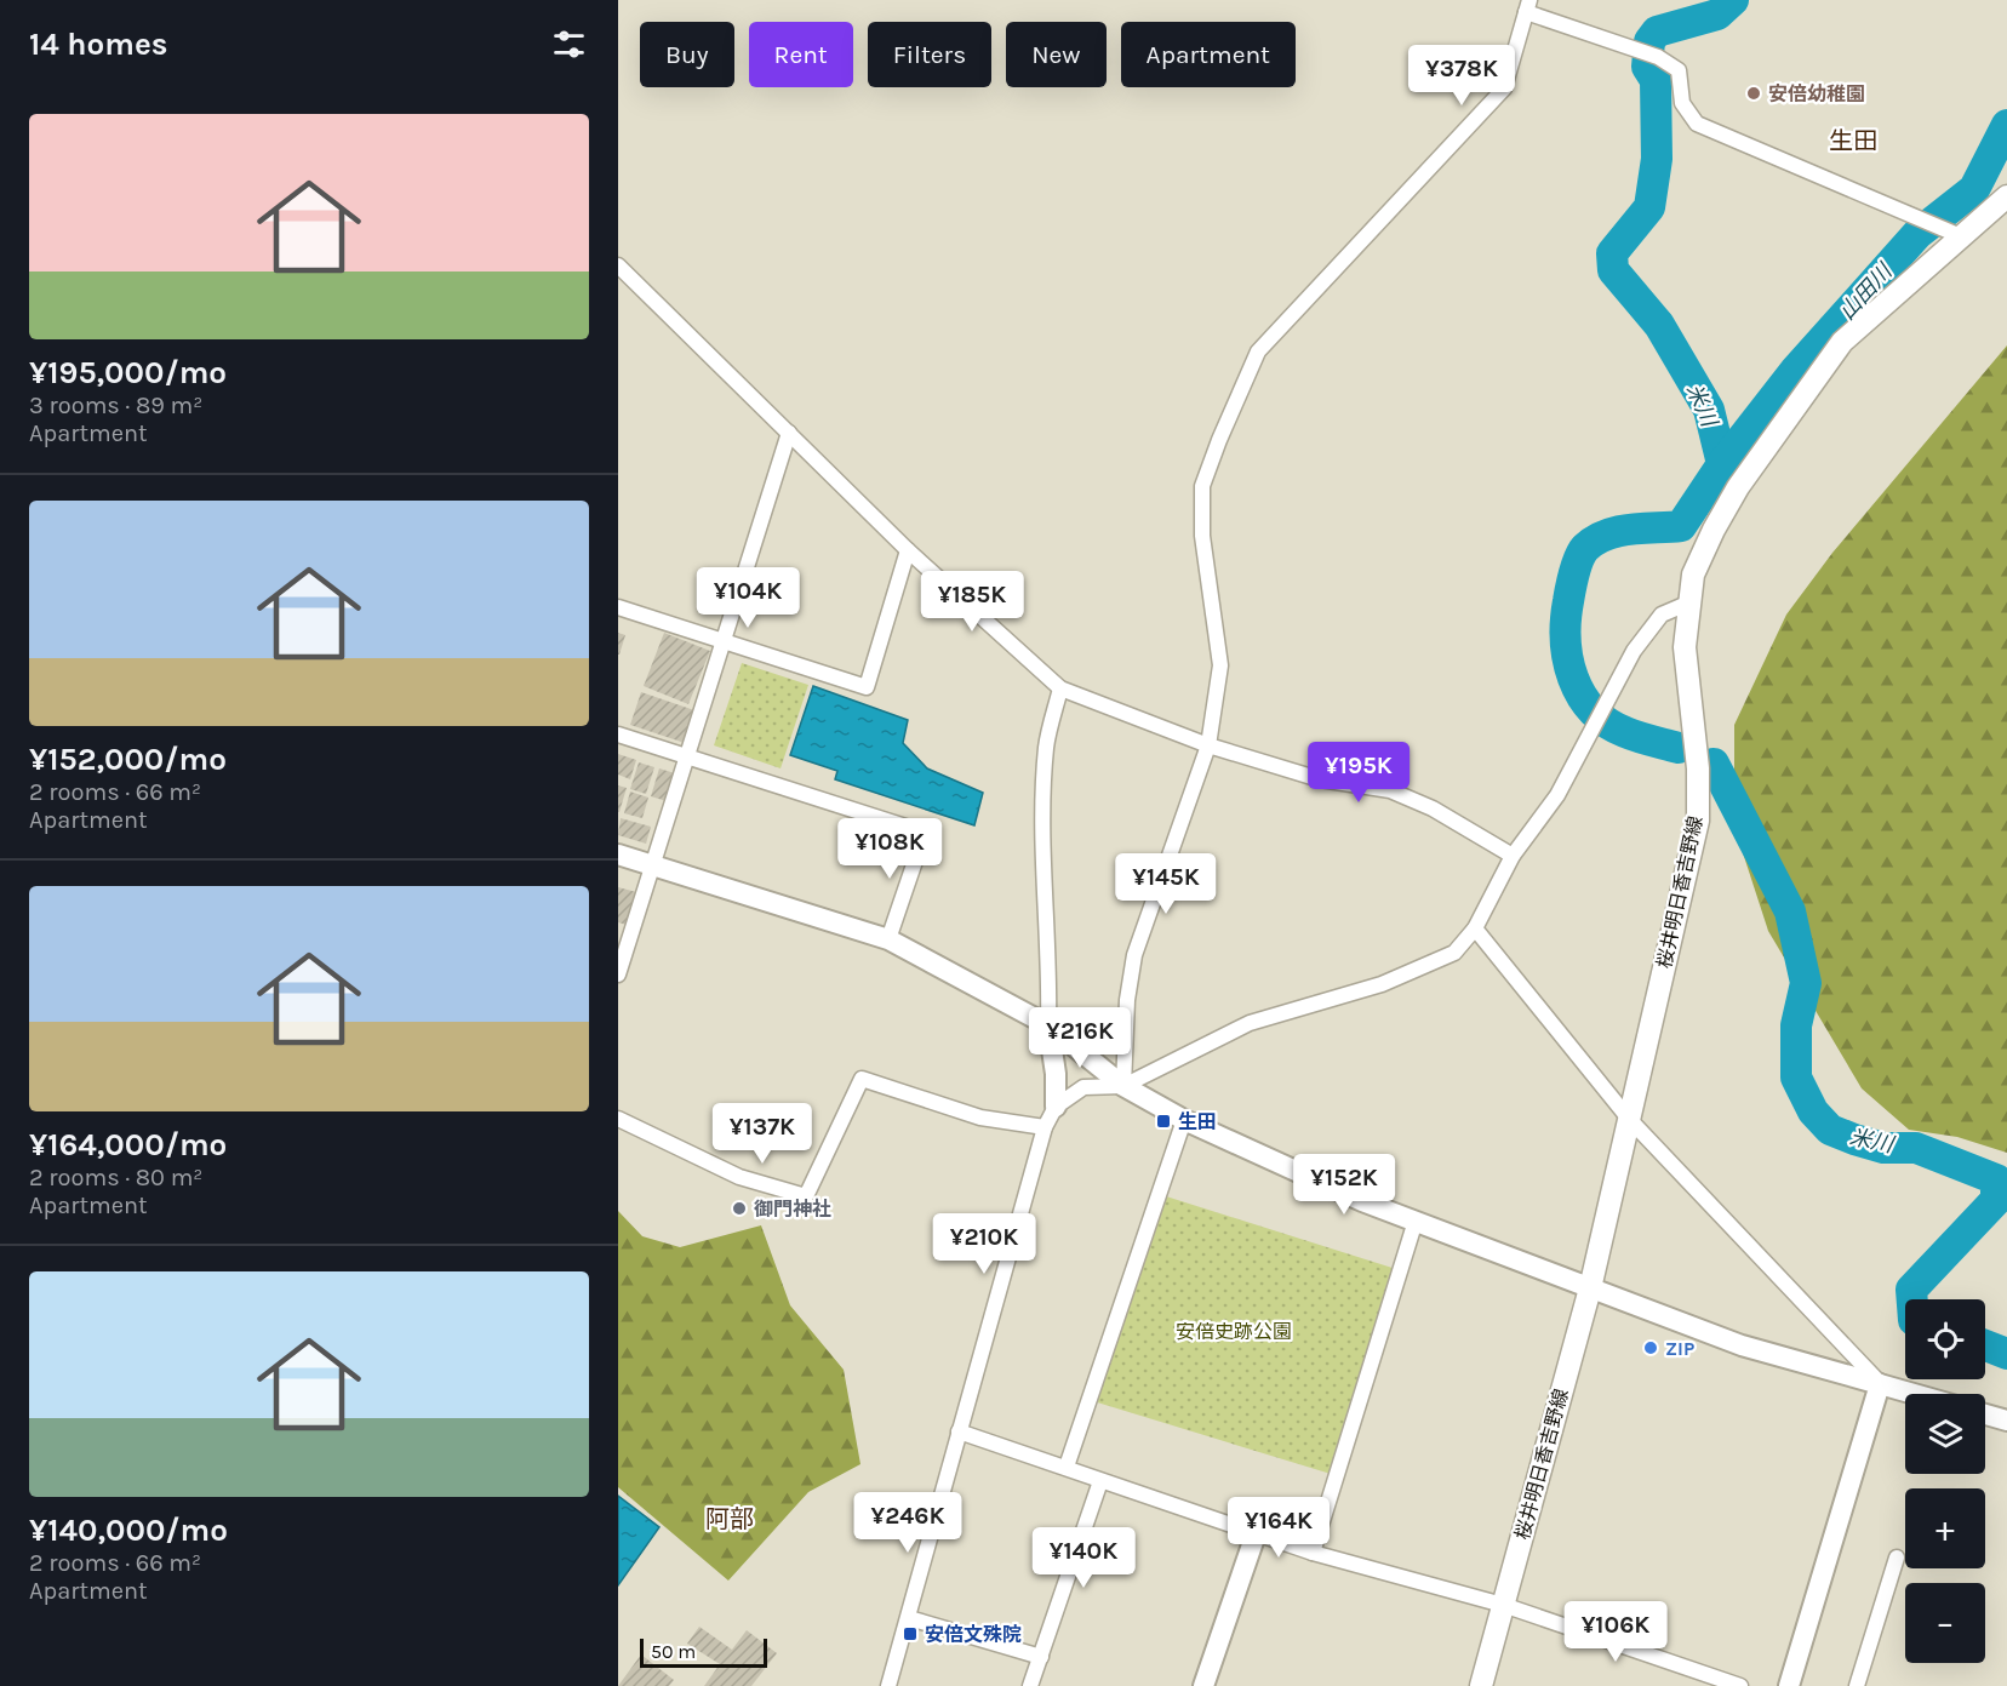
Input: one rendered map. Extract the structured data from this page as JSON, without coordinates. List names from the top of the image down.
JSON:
{
  "streets": {
    "main road": ["桜井明日香吉野線"]
  },
  "districts": ["生田", "阿部"],
  "water": ["山田川", "米川"],
  "parks": ["安倍史跡公園"],
  "places": {
    "other": ["安倍幼稚園", "御門神社", "ZIP"],
    "transit": ["生田", "安倍文殊院"]
  },
  "scale_bar": "50 m",
  "page": {
    "heading": "14 homes",
    "chip": [
      "Buy",
      "Rent",
      "Filters",
      "New",
      "Apartment"
    ],
    "price": [
      "¥378K",
      "¥104K",
      "¥185K",
      "¥195K",
      "¥108K",
      "¥145K",
      "¥216K",
      "¥137K",
      "¥152K",
      "¥210K",
      "¥246K",
      "¥164K",
      "¥140K",
      "¥106K"
    ],
    "list": [
      {
        "name": "¥195,000/mo",
        "note": "3 rooms · 89 m² · Apartment"
      },
      {
        "name": "¥152,000/mo",
        "note": "2 rooms · 66 m² · Apartment"
      },
      {
        "name": "¥164,000/mo",
        "note": "2 rooms · 80 m² · Apartment"
      },
      {
        "name": "¥140,000/mo",
        "note": "2 rooms · 66 m² · Apartment"
      }
    ],
    "map_buttons": ["+", "−"],
    "scale": "50 m"
  }
}
